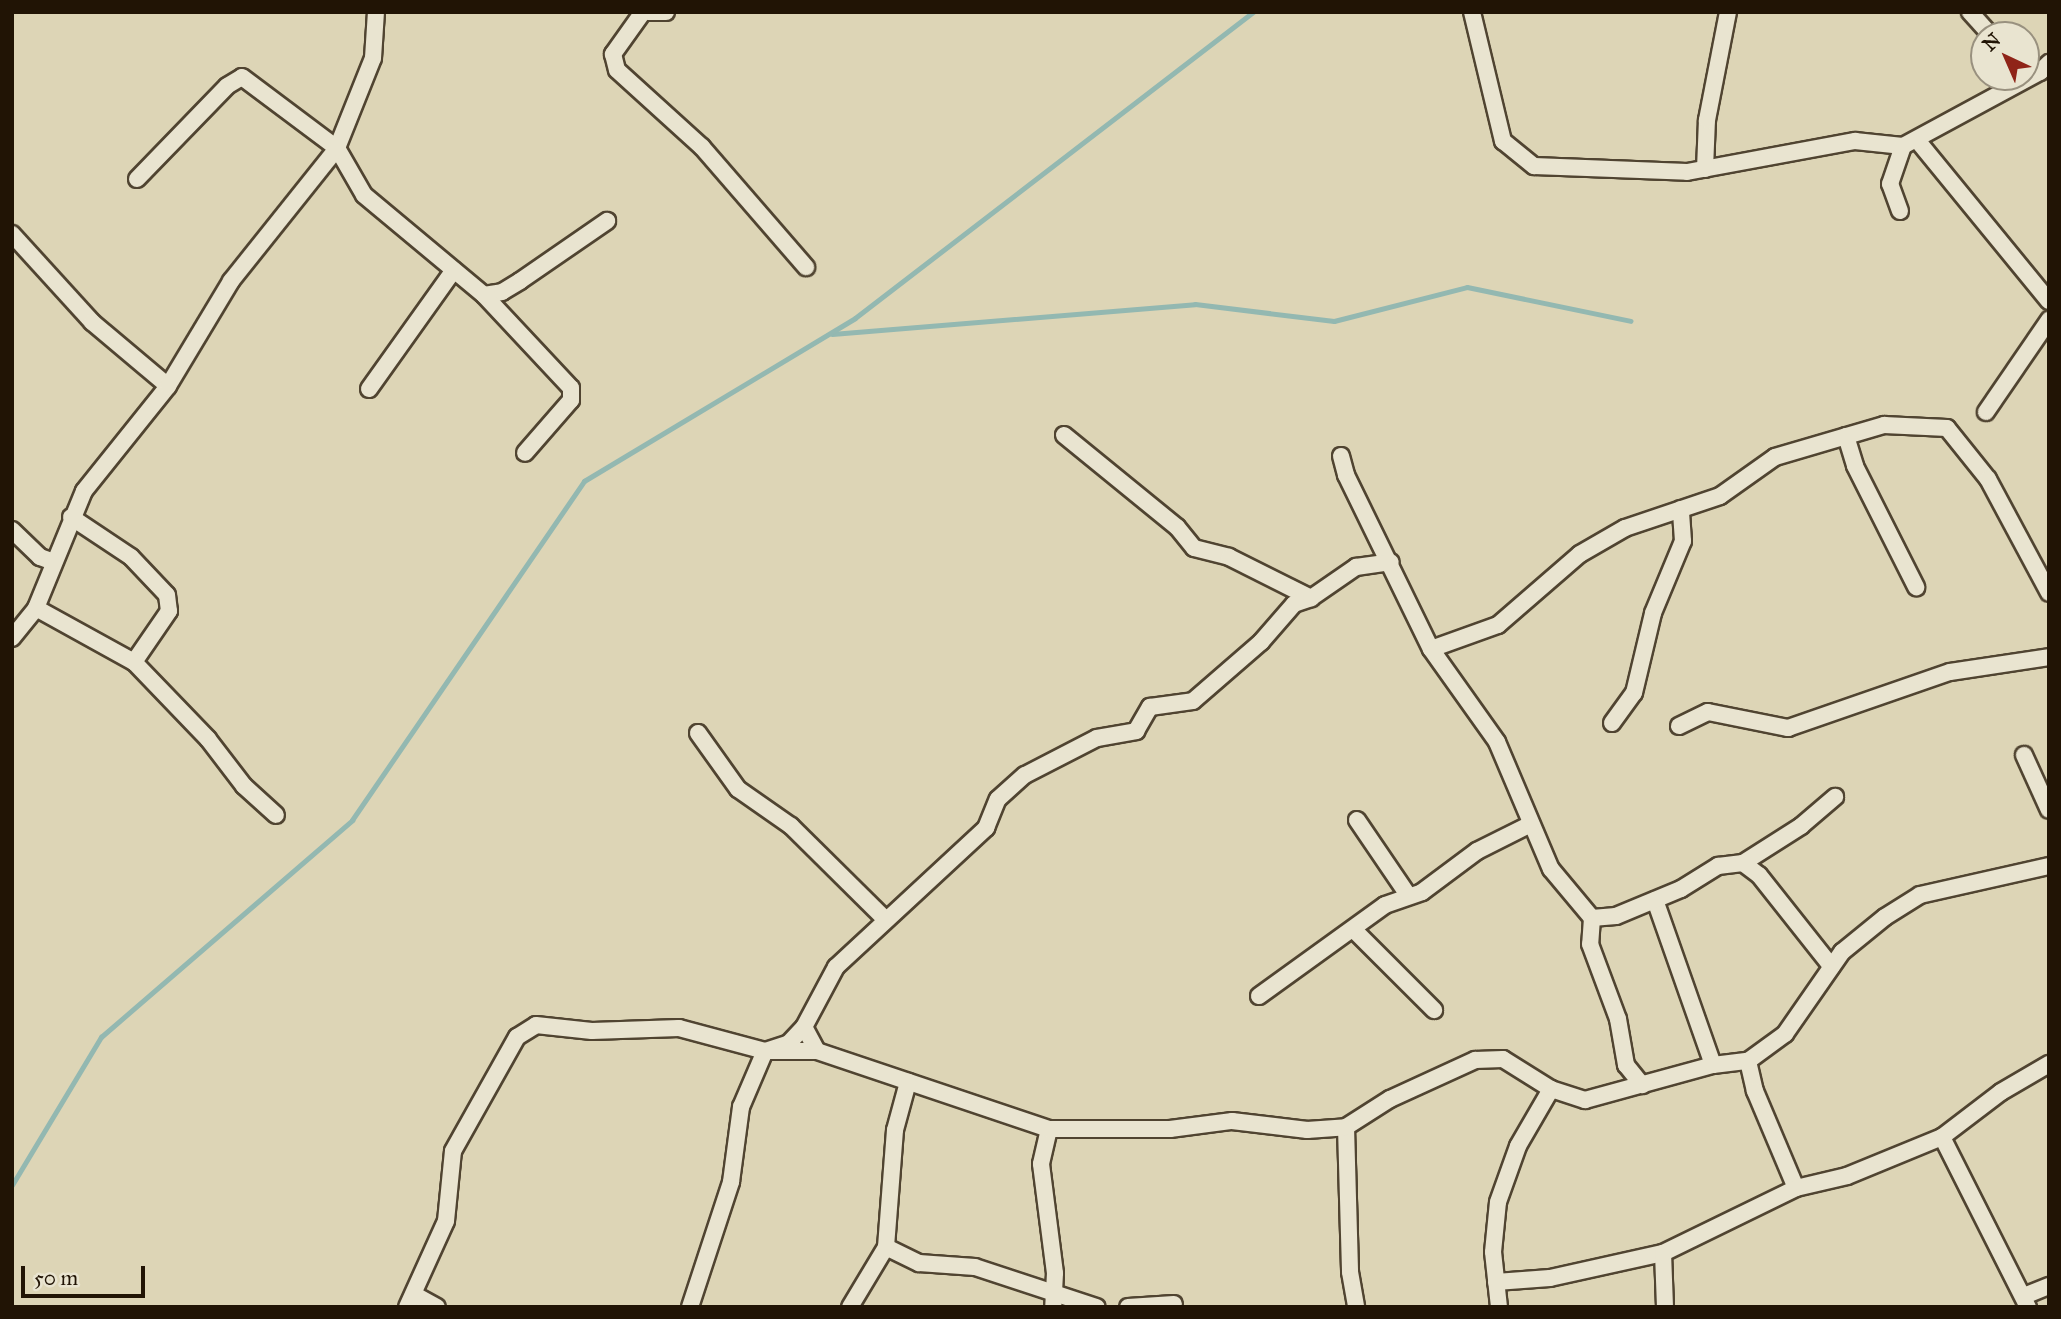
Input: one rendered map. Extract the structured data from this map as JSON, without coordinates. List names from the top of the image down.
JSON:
{
  "scale_bar": "50 m",
  "north": "top left"
}
